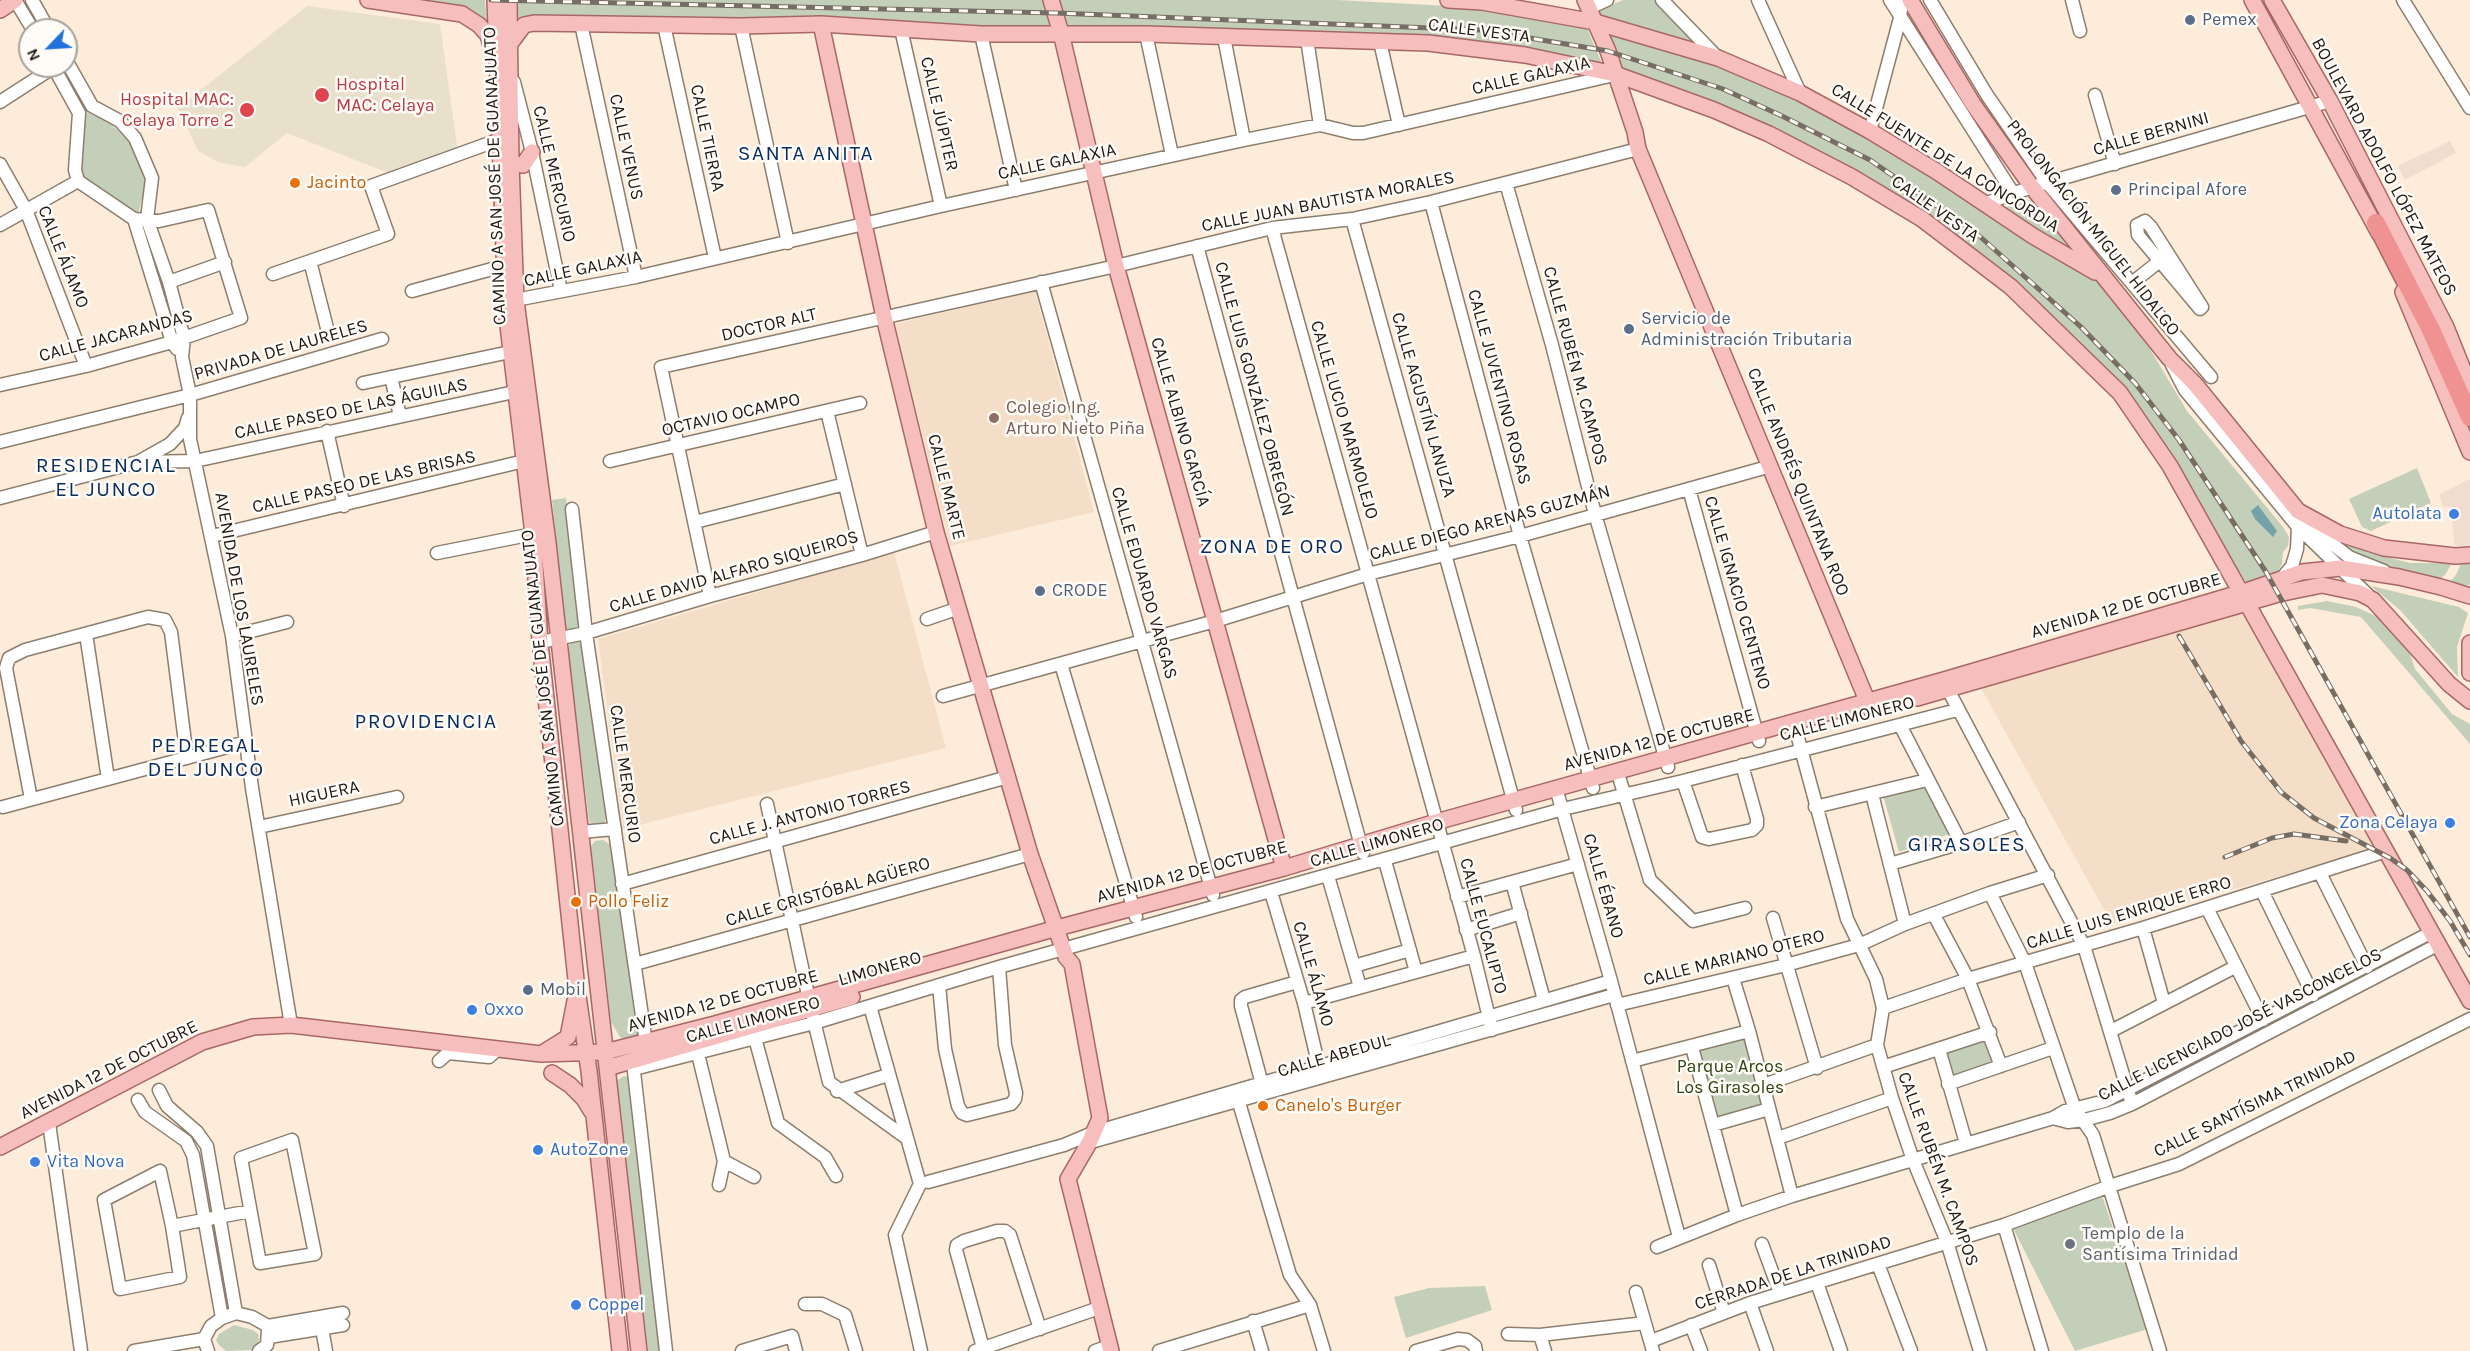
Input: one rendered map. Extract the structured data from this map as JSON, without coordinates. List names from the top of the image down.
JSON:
{
  "streets": {
    "main road": [
      "CALLE VESTA",
      "CALLE FUENTE DE LA CONCORDIA",
      "BOULEVARD ADOLFO LÓPEZ MATEOS",
      "CAMINO A SAN JOSÉ DE GUANAJUATO",
      "PROLONGACIÓN MIGUEL HIDALGO",
      "CALLE ALBINO GARCÍA",
      "CALLE ANDRÉS QUINTANA ROO",
      "CALLE MARTE",
      "AVENIDA 12 DE OCTUBRE"
    ],
    "street": [
      "CALLE GALAXIA",
      "CALLE JÚPITER",
      "CALLE BERNINI",
      "CALLE TIERRA",
      "CALLE VENUS",
      "CALLE MERCURIO",
      "CALLE JUAN BAUTISTA MORALES",
      "CALLE ÁLAMO",
      "DOCTOR ALT",
      "CALLE JACARANDAS",
      "PRIVADA DE LAURELES",
      "CALLE RUBÉN M. CAMPOS",
      "CALLE JUVENTINO ROSAS",
      "CALLE LUIS GONZÁLEZ OBREGÓN",
      "CALLE AGUSTÍN LANUZA",
      "CALLE PASEO DE LAS ÁGUILAS",
      "OCTAVIO OCAMPO",
      "CALLE LUCIO MARMOLEJO",
      "CALLE PASEO DE LAS BRISAS",
      "CALLE DIEGO ARENAS GUZMÁN",
      "CALLE DAVID ALFARO SIQUEIROS",
      "CALLE EDUARDO VARGAS",
      "CALLE IGNACIO CENTENO",
      "AVENIDA DE LOS LAURELES",
      "CALLE LIMONERO",
      "HIGUERA",
      "CALLE J. ANTONIO TORRES",
      "CALLE ÉBANO",
      "CALLE CRISTÓBAL AGÜERO",
      "CALLE LUIS ENRIQUE ERRO",
      "CALLE EUCALIPTO",
      "CALLE MARIANO OTERO",
      "CALLE LICENCIADO JOSÉ VASCONCELOS",
      "CALLE ABEDUL",
      "CALLE SANTÍSIMA TRINIDAD",
      "CERRADA DE LA TRINIDAD"
    ]
  },
  "crossings": [
    ["CALLE VESTA", "CALLE GALAXIA"],
    ["CALLE VESTA", "CALLE JÚPITER"],
    ["CALLE VESTA", "CALLE TIERRA"],
    ["CALLE VESTA", "CALLE VENUS"],
    ["CALLE VESTA", "CAMINO A SAN JOSÉ DE GUANAJUATO"],
    ["CALLE VESTA", "CALLE ALBINO GARCÍA"],
    ["CALLE VESTA", "CALLE ANDRÉS QUINTANA ROO"],
    ["CALLE VESTA", "CALLE MARTE"],
    ["CALLE VESTA", "AVENIDA 12 DE OCTUBRE"],
    ["CALLE VESTA", "CALLE LUIS ENRIQUE ERRO"],
    ["CALLE VESTA", "CALLE LICENCIADO JOSÉ VASCONCELOS"],
    ["CALLE GALAXIA", "CALLE JÚPITER"],
    ["CALLE GALAXIA", "CALLE TIERRA"],
    ["CALLE GALAXIA", "CALLE VENUS"],
    ["CALLE GALAXIA", "CALLE MERCURIO"],
    ["CALLE GALAXIA", "CAMINO A SAN JOSÉ DE GUANAJUATO"],
    ["CALLE GALAXIA", "CALLE ALBINO GARCÍA"],
    ["CALLE GALAXIA", "CALLE ANDRÉS QUINTANA ROO"],
    ["CALLE GALAXIA", "CALLE MARTE"],
    ["CALLE BERNINI", "CALLE FUENTE DE LA CONCORDIA"],
    ["CALLE BERNINI", "BOULEVARD ADOLFO LÓPEZ MATEOS"],
    ["CALLE BERNINI", "PROLONGACIÓN MIGUEL HIDALGO"],
    ["CALLE FUENTE DE LA CONCORDIA", "PROLONGACIÓN MIGUEL HIDALGO"],
    ["CALLE FUENTE DE LA CONCORDIA", "CALLE ANDRÉS QUINTANA ROO"],
    ["CALLE MERCURIO", "CAMINO A SAN JOSÉ DE GUANAJUATO"],
    ["CALLE MERCURIO", "CALLE DAVID ALFARO SIQUEIROS"],
    ["CALLE MERCURIO", "AVENIDA 12 DE OCTUBRE"],
    ["CALLE MERCURIO", "CALLE LIMONERO"],
    ["CALLE MERCURIO", "CALLE J. ANTONIO TORRES"],
    ["CALLE MERCURIO", "CALLE CRISTÓBAL AGÜERO"],
    ["CAMINO A SAN JOSÉ DE GUANAJUATO", "CALLE PASEO DE LAS ÁGUILAS"],
    ["CAMINO A SAN JOSÉ DE GUANAJUATO", "CALLE PASEO DE LAS BRISAS"],
    ["CAMINO A SAN JOSÉ DE GUANAJUATO", "CALLE DAVID ALFARO SIQUEIROS"],
    ["CAMINO A SAN JOSÉ DE GUANAJUATO", "AVENIDA 12 DE OCTUBRE"],
    ["CALLE JUAN BAUTISTA MORALES", "DOCTOR ALT"],
    ["CALLE JUAN BAUTISTA MORALES", "CALLE RUBÉN M. CAMPOS"],
    ["CALLE JUAN BAUTISTA MORALES", "CALLE JUVENTINO ROSAS"],
    ["CALLE JUAN BAUTISTA MORALES", "CALLE LUIS GONZÁLEZ OBREGÓN"],
    ["CALLE JUAN BAUTISTA MORALES", "CALLE AGUSTÍN LANUZA"],
    ["CALLE JUAN BAUTISTA MORALES", "CALLE LUCIO MARMOLEJO"],
    ["CALLE JUAN BAUTISTA MORALES", "CALLE ALBINO GARCÍA"],
    ["CALLE JUAN BAUTISTA MORALES", "CALLE ANDRÉS QUINTANA ROO"],
    ["CALLE JUAN BAUTISTA MORALES", "CALLE MARTE"],
    ["CALLE JUAN BAUTISTA MORALES", "CALLE EDUARDO VARGAS"],
    ["PROLONGACIÓN MIGUEL HIDALGO", "AVENIDA 12 DE OCTUBRE"],
    ["CALLE ÁLAMO", "CALLE JACARANDAS"],
    ["CALLE ÁLAMO", "CALLE LIMONERO"],
    ["CALLE ÁLAMO", "CALLE ABEDUL"],
    ["DOCTOR ALT", "OCTAVIO OCAMPO"],
    ["DOCTOR ALT", "CALLE MARTE"],
    ["CALLE JACARANDAS", "AVENIDA DE LOS LAURELES"],
    ["PRIVADA DE LAURELES", "AVENIDA DE LOS LAURELES"],
    ["CALLE RUBÉN M. CAMPOS", "CALLE DIEGO ARENAS GUZMÁN"],
    ["CALLE RUBÉN M. CAMPOS", "AVENIDA 12 DE OCTUBRE"],
    ["CALLE RUBÉN M. CAMPOS", "CALLE LIMONERO"],
    ["CALLE RUBÉN M. CAMPOS", "CALLE LUIS ENRIQUE ERRO"],
    ["CALLE RUBÉN M. CAMPOS", "CALLE MARIANO OTERO"],
    ["CALLE RUBÉN M. CAMPOS", "CALLE LICENCIADO JOSÉ VASCONCELOS"],
    ["CALLE RUBÉN M. CAMPOS", "CALLE SANTÍSIMA TRINIDAD"],
    ["CALLE RUBÉN M. CAMPOS", "CERRADA DE LA TRINIDAD"],
    ["CALLE JUVENTINO ROSAS", "CALLE DIEGO ARENAS GUZMÁN"],
    ["CALLE JUVENTINO ROSAS", "AVENIDA 12 DE OCTUBRE"],
    ["CALLE LUIS GONZÁLEZ OBREGÓN", "CALLE DIEGO ARENAS GUZMÁN"],
    ["CALLE LUIS GONZÁLEZ OBREGÓN", "AVENIDA 12 DE OCTUBRE"],
    ["CALLE AGUSTÍN LANUZA", "CALLE DIEGO ARENAS GUZMÁN"],
    ["CALLE AGUSTÍN LANUZA", "AVENIDA 12 DE OCTUBRE"],
    ["CALLE PASEO DE LAS ÁGUILAS", "AVENIDA DE LOS LAURELES"],
    ["CALLE LUCIO MARMOLEJO", "CALLE DIEGO ARENAS GUZMÁN"],
    ["CALLE LUCIO MARMOLEJO", "AVENIDA 12 DE OCTUBRE"],
    ["CALLE LUCIO MARMOLEJO", "CALLE LIMONERO"],
    ["CALLE LUCIO MARMOLEJO", "CALLE EUCALIPTO"],
    ["CALLE ALBINO GARCÍA", "CALLE DIEGO ARENAS GUZMÁN"],
    ["CALLE ALBINO GARCÍA", "AVENIDA 12 DE OCTUBRE"],
    ["CALLE ALBINO GARCÍA", "CALLE LIMONERO"],
    ["CALLE PASEO DE LAS BRISAS", "AVENIDA DE LOS LAURELES"],
    ["CALLE ANDRÉS QUINTANA ROO", "CALLE DIEGO ARENAS GUZMÁN"],
    ["CALLE ANDRÉS QUINTANA ROO", "AVENIDA 12 DE OCTUBRE"],
    ["CALLE MARTE", "CALLE DIEGO ARENAS GUZMÁN"],
    ["CALLE MARTE", "CALLE DAVID ALFARO SIQUEIROS"],
    ["CALLE MARTE", "AVENIDA 12 DE OCTUBRE"],
    ["CALLE MARTE", "CALLE LIMONERO"],
    ["CALLE MARTE", "CALLE J. ANTONIO TORRES"],
    ["CALLE MARTE", "CALLE CRISTÓBAL AGÜERO"],
    ["CALLE MARTE", "CALLE ABEDUL"],
    ["CALLE DIEGO ARENAS GUZMÁN", "CALLE EDUARDO VARGAS"],
    ["CALLE DIEGO ARENAS GUZMÁN", "CALLE IGNACIO CENTENO"],
    ["CALLE EDUARDO VARGAS", "AVENIDA 12 DE OCTUBRE"],
    ["CALLE IGNACIO CENTENO", "AVENIDA 12 DE OCTUBRE"],
    ["AVENIDA DE LOS LAURELES", "AVENIDA 12 DE OCTUBRE"],
    ["AVENIDA DE LOS LAURELES", "HIGUERA"],
    ["AVENIDA 12 DE OCTUBRE", "CALLE LIMONERO"],
    ["AVENIDA 12 DE OCTUBRE", "CALLE ÉBANO"],
    ["AVENIDA 12 DE OCTUBRE", "CALLE EUCALIPTO"],
    ["CALLE LIMONERO", "CALLE ÉBANO"],
    ["CALLE LIMONERO", "CALLE EUCALIPTO"],
    ["CALLE ÉBANO", "CALLE MARIANO OTERO"],
    ["CALLE ÉBANO", "CALLE ABEDUL"],
    ["CALLE EUCALIPTO", "CALLE ABEDUL"],
    ["CALLE MARIANO OTERO", "CALLE ABEDUL"],
    ["CALLE SANTÍSIMA TRINIDAD", "CERRADA DE LA TRINIDAD"]
  ],
  "districts": [
    "SANTA ANITA",
    "RESIDENCIAL EL JUNCO",
    "ZONA DE ORO",
    "PROVIDENCIA",
    "PEDREGAL DEL JUNCO",
    "GIRASOLES"
  ],
  "parks": ["Parque Arcos Los Girasoles"],
  "places": [
    "Pemex",
    "Hospital MAC: Celaya",
    "Hospital MAC: Celaya Torre 2",
    "Jacinto",
    "Principal Afore",
    "Servicio de Administración Tributaria",
    "Colegio Ing. Arturo Nieto Piña",
    "Autolata",
    "CRODE",
    "Zona Celaya",
    "Pollo Feliz",
    "Mobil",
    "Oxxo",
    "Canelo's Burger",
    "AutoZone",
    "Vita Nova",
    "Templo de la Santísima Trinidad",
    "Coppel"
  ],
  "north": "bottom left"
}
